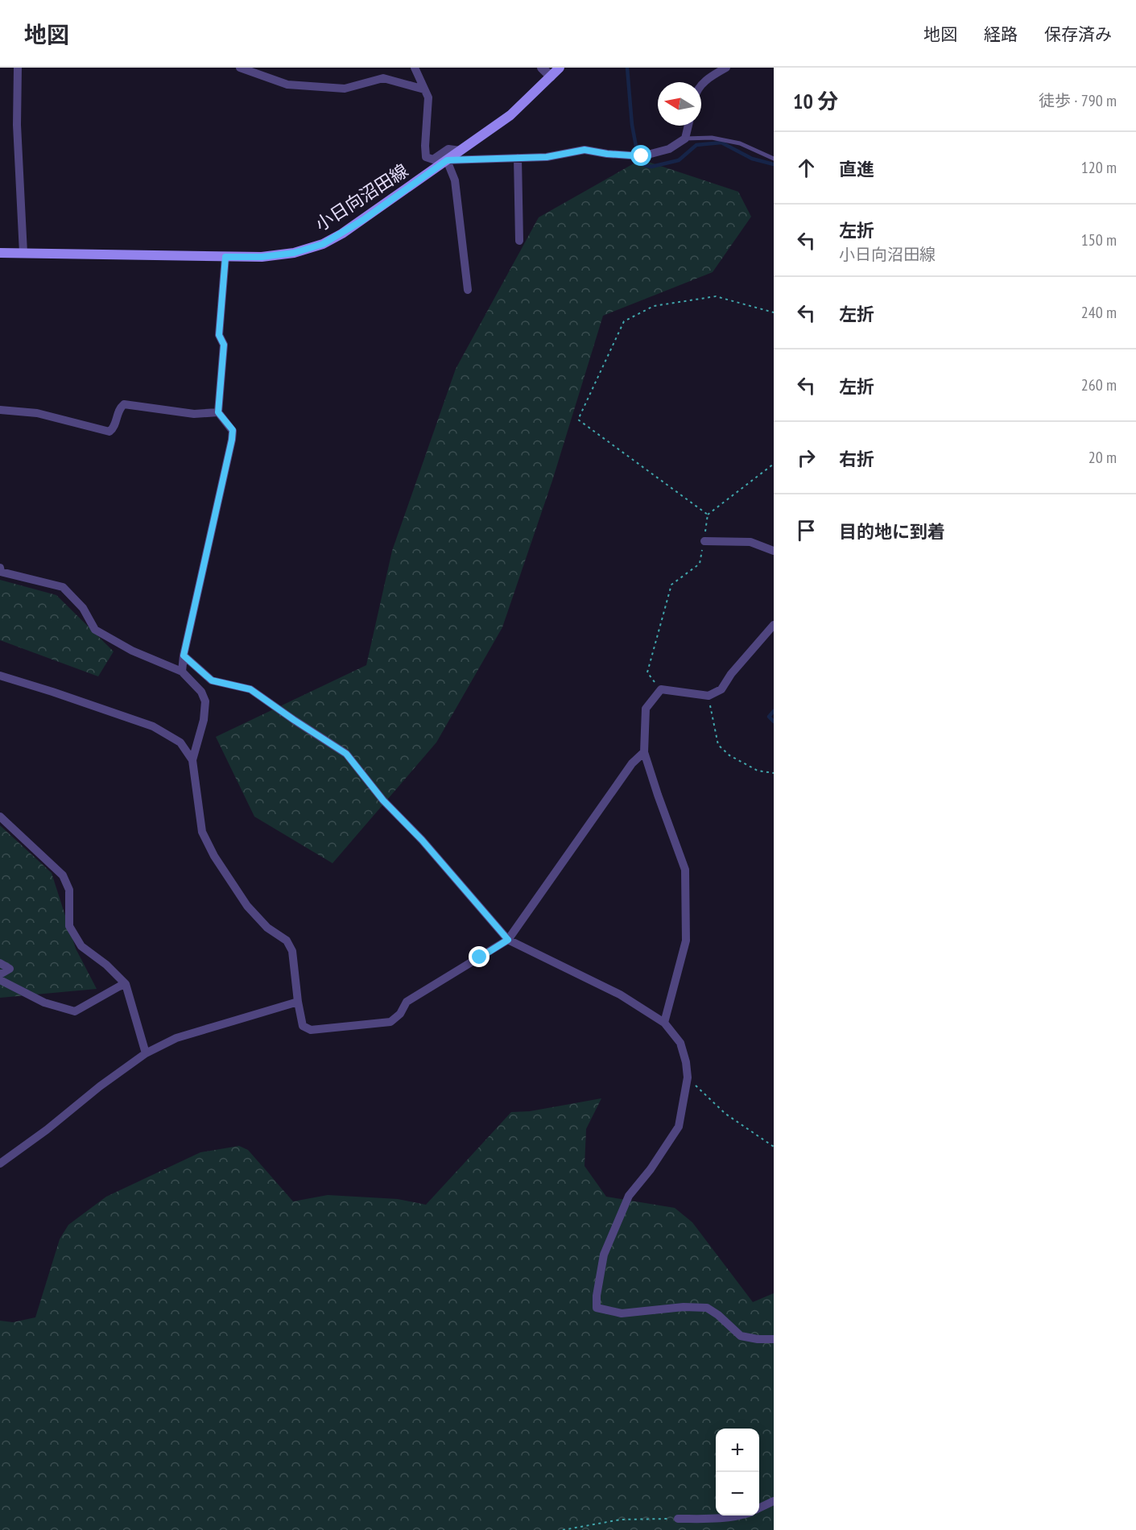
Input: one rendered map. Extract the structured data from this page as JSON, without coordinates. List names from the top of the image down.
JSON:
{
  "streets": {
    "main road": ["小日向沼田線"]
  },
  "north": "left",
  "page": {
    "header": "地図",
    "nav": ["地図", "経路", "保存済み"],
    "heading": ["10 分", "徒歩 · 790 m"],
    "list": [
      ["直進", "120 m"],
      ["左折", "小日向沼田線", "150 m"],
      ["左折", "240 m"],
      ["左折", "260 m"],
      ["右折", "20 m"],
      "目的地に到着"
    ],
    "map_buttons": ["+", "−"]
  }
}
